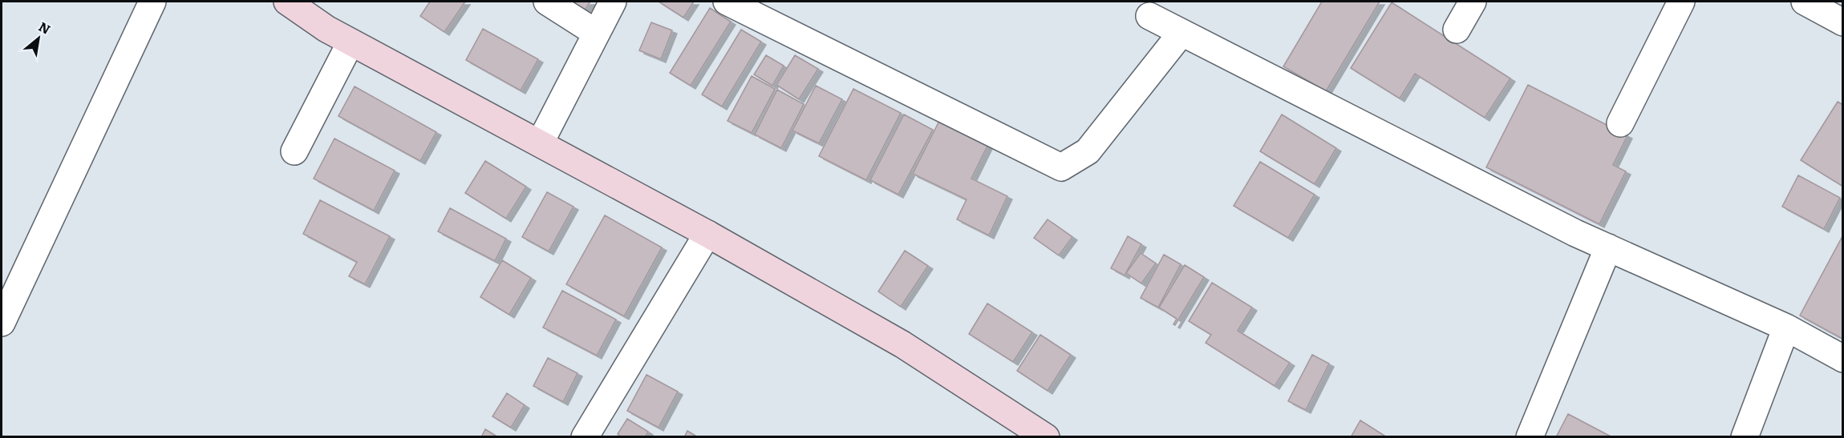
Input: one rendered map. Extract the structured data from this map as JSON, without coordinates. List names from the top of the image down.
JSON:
{
  "north": "top right"
}
